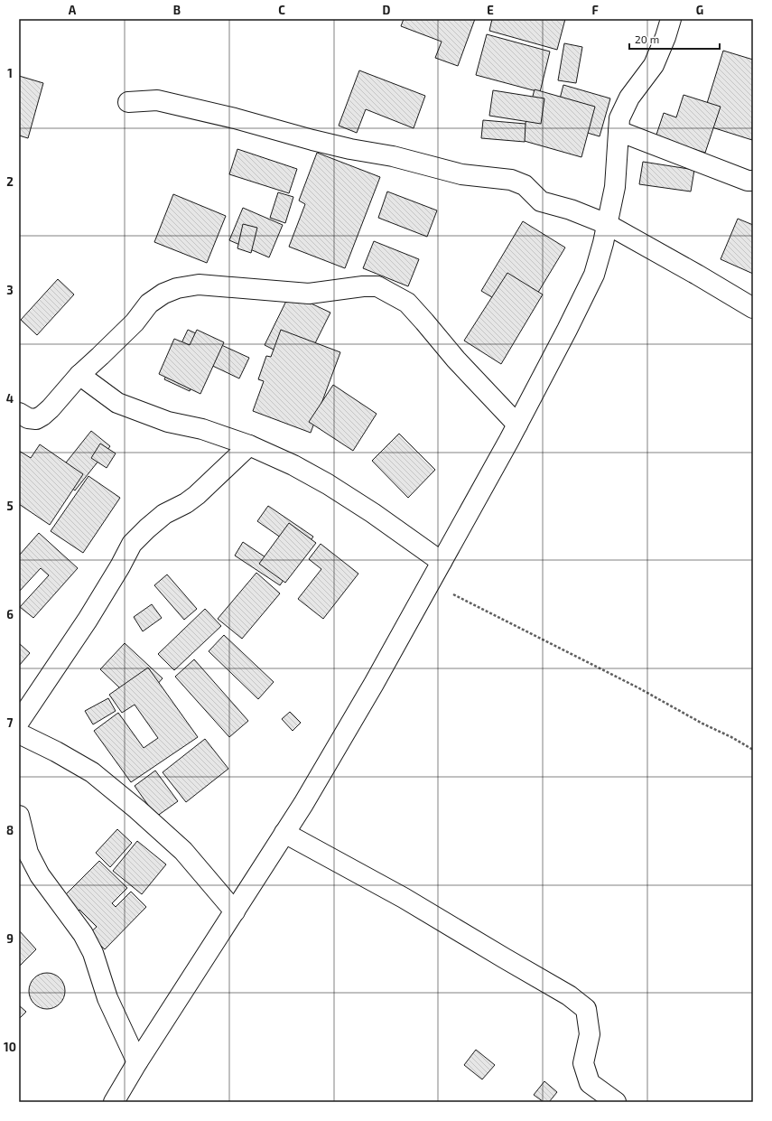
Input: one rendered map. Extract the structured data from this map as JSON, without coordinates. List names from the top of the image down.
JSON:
{
  "scale_bar": "20 m",
  "grid": {
    "columns": [
      "A",
      "B",
      "C",
      "D",
      "E",
      "F",
      "G"
    ],
    "rows": [
      "1",
      "2",
      "3",
      "4",
      "5",
      "6",
      "7",
      "8",
      "9",
      "10"
    ]
  }
}
